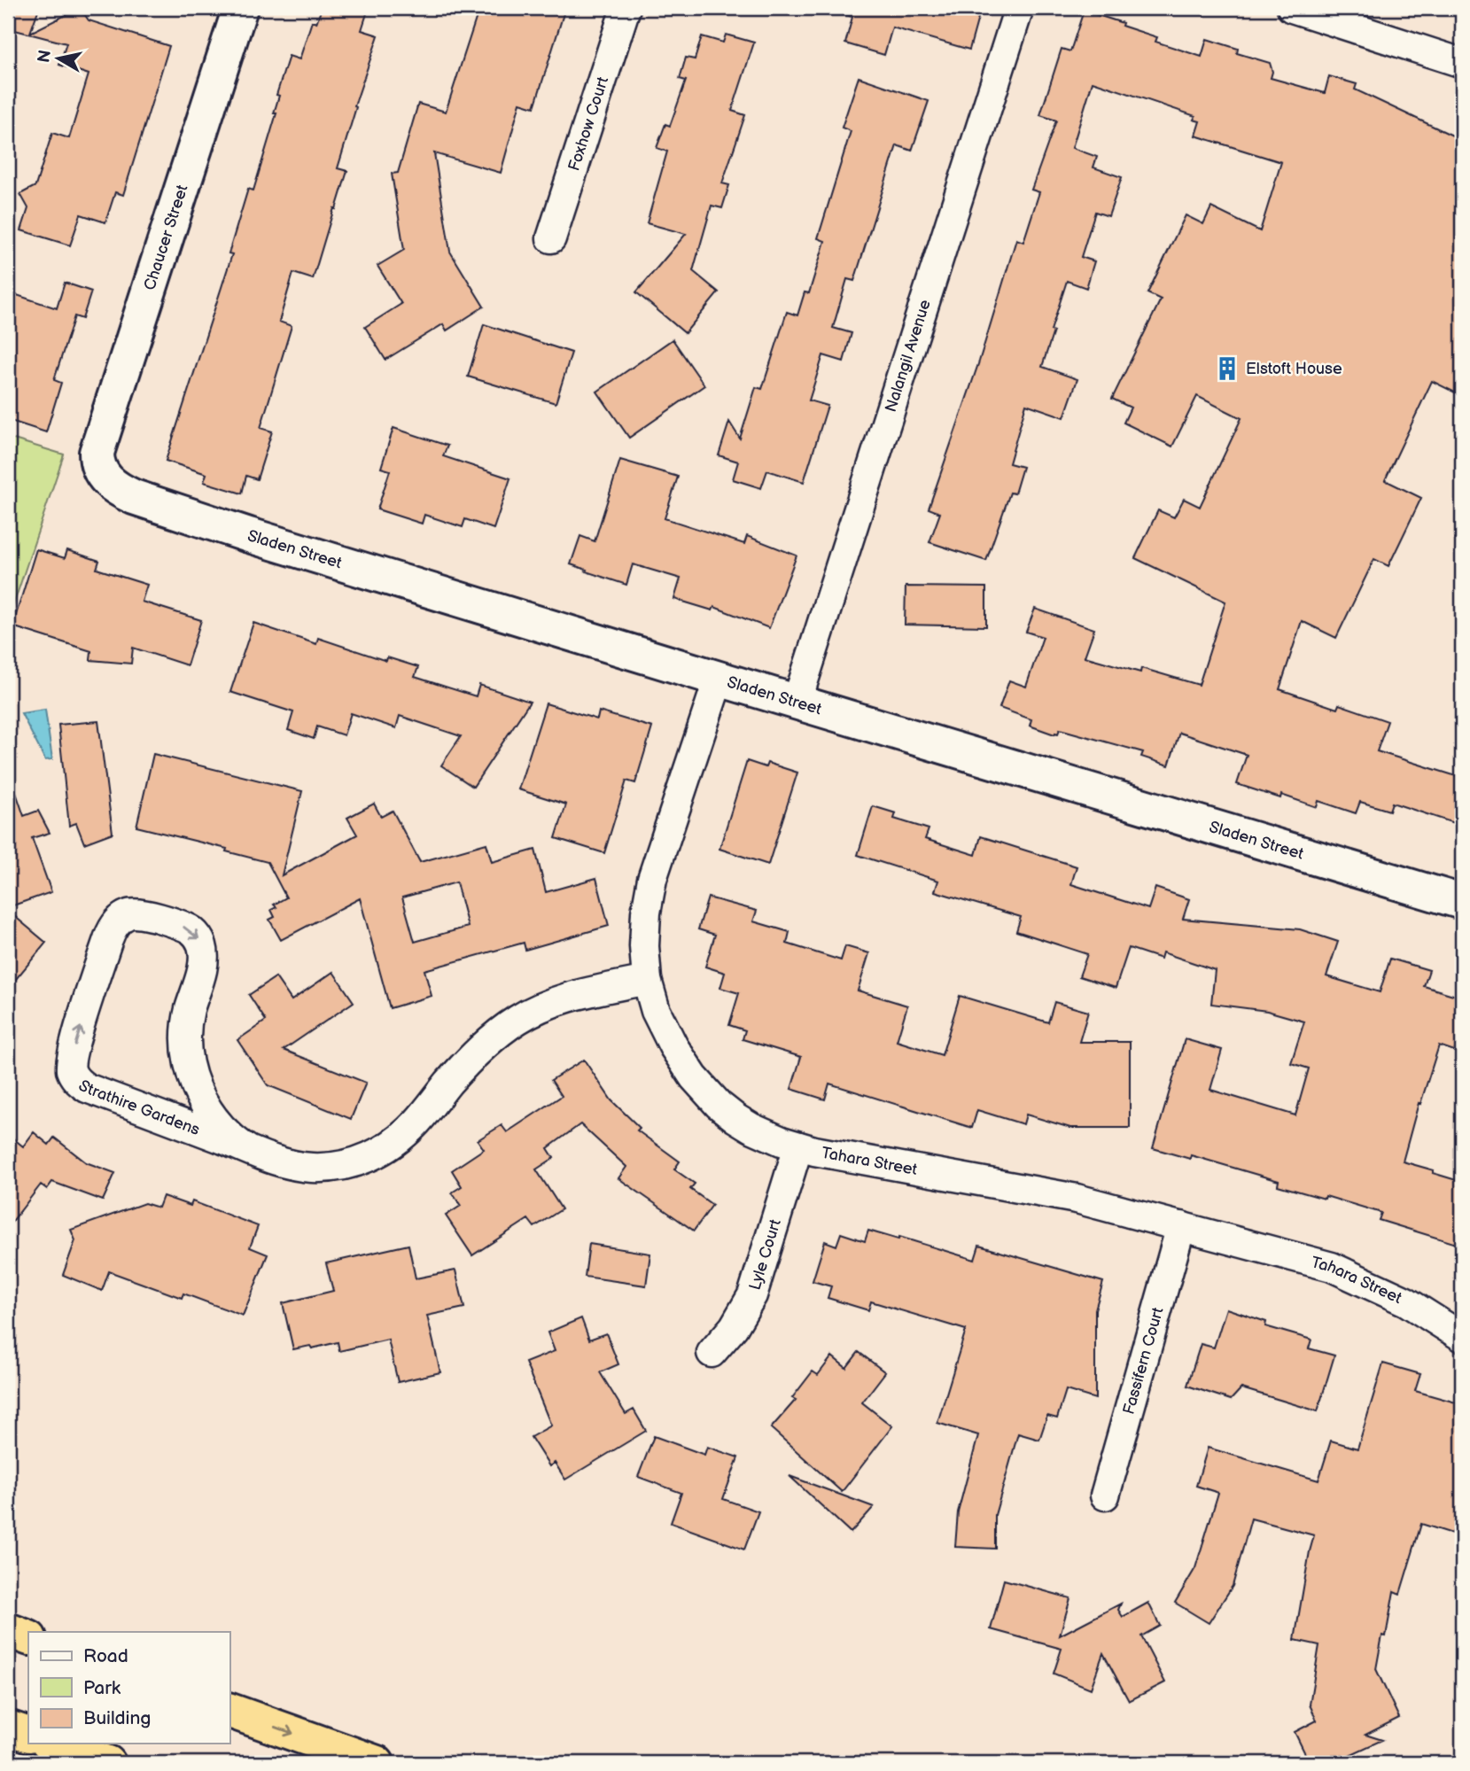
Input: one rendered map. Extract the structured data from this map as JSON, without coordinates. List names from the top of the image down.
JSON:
{
  "streets": {
    "street": [
      "Foxhow Court",
      "Chaucer Street",
      "Nalangil Avenue",
      "Sladen Street",
      "Strathire Gardens",
      "Tahara Street",
      "Lyle Court",
      "Fassifern Court"
    ]
  },
  "crossings": [
    ["Chaucer Street", "Sladen Street"],
    ["Nalangil Avenue", "Sladen Street"],
    ["Sladen Street", "Tahara Street"],
    ["Strathire Gardens", "Tahara Street"],
    ["Tahara Street", "Lyle Court"],
    ["Tahara Street", "Fassifern Court"]
  ],
  "places": {
    "building": ["Elstoft House"]
  },
  "legend": ["Road", "Park", "Building"],
  "north": "left"
}
